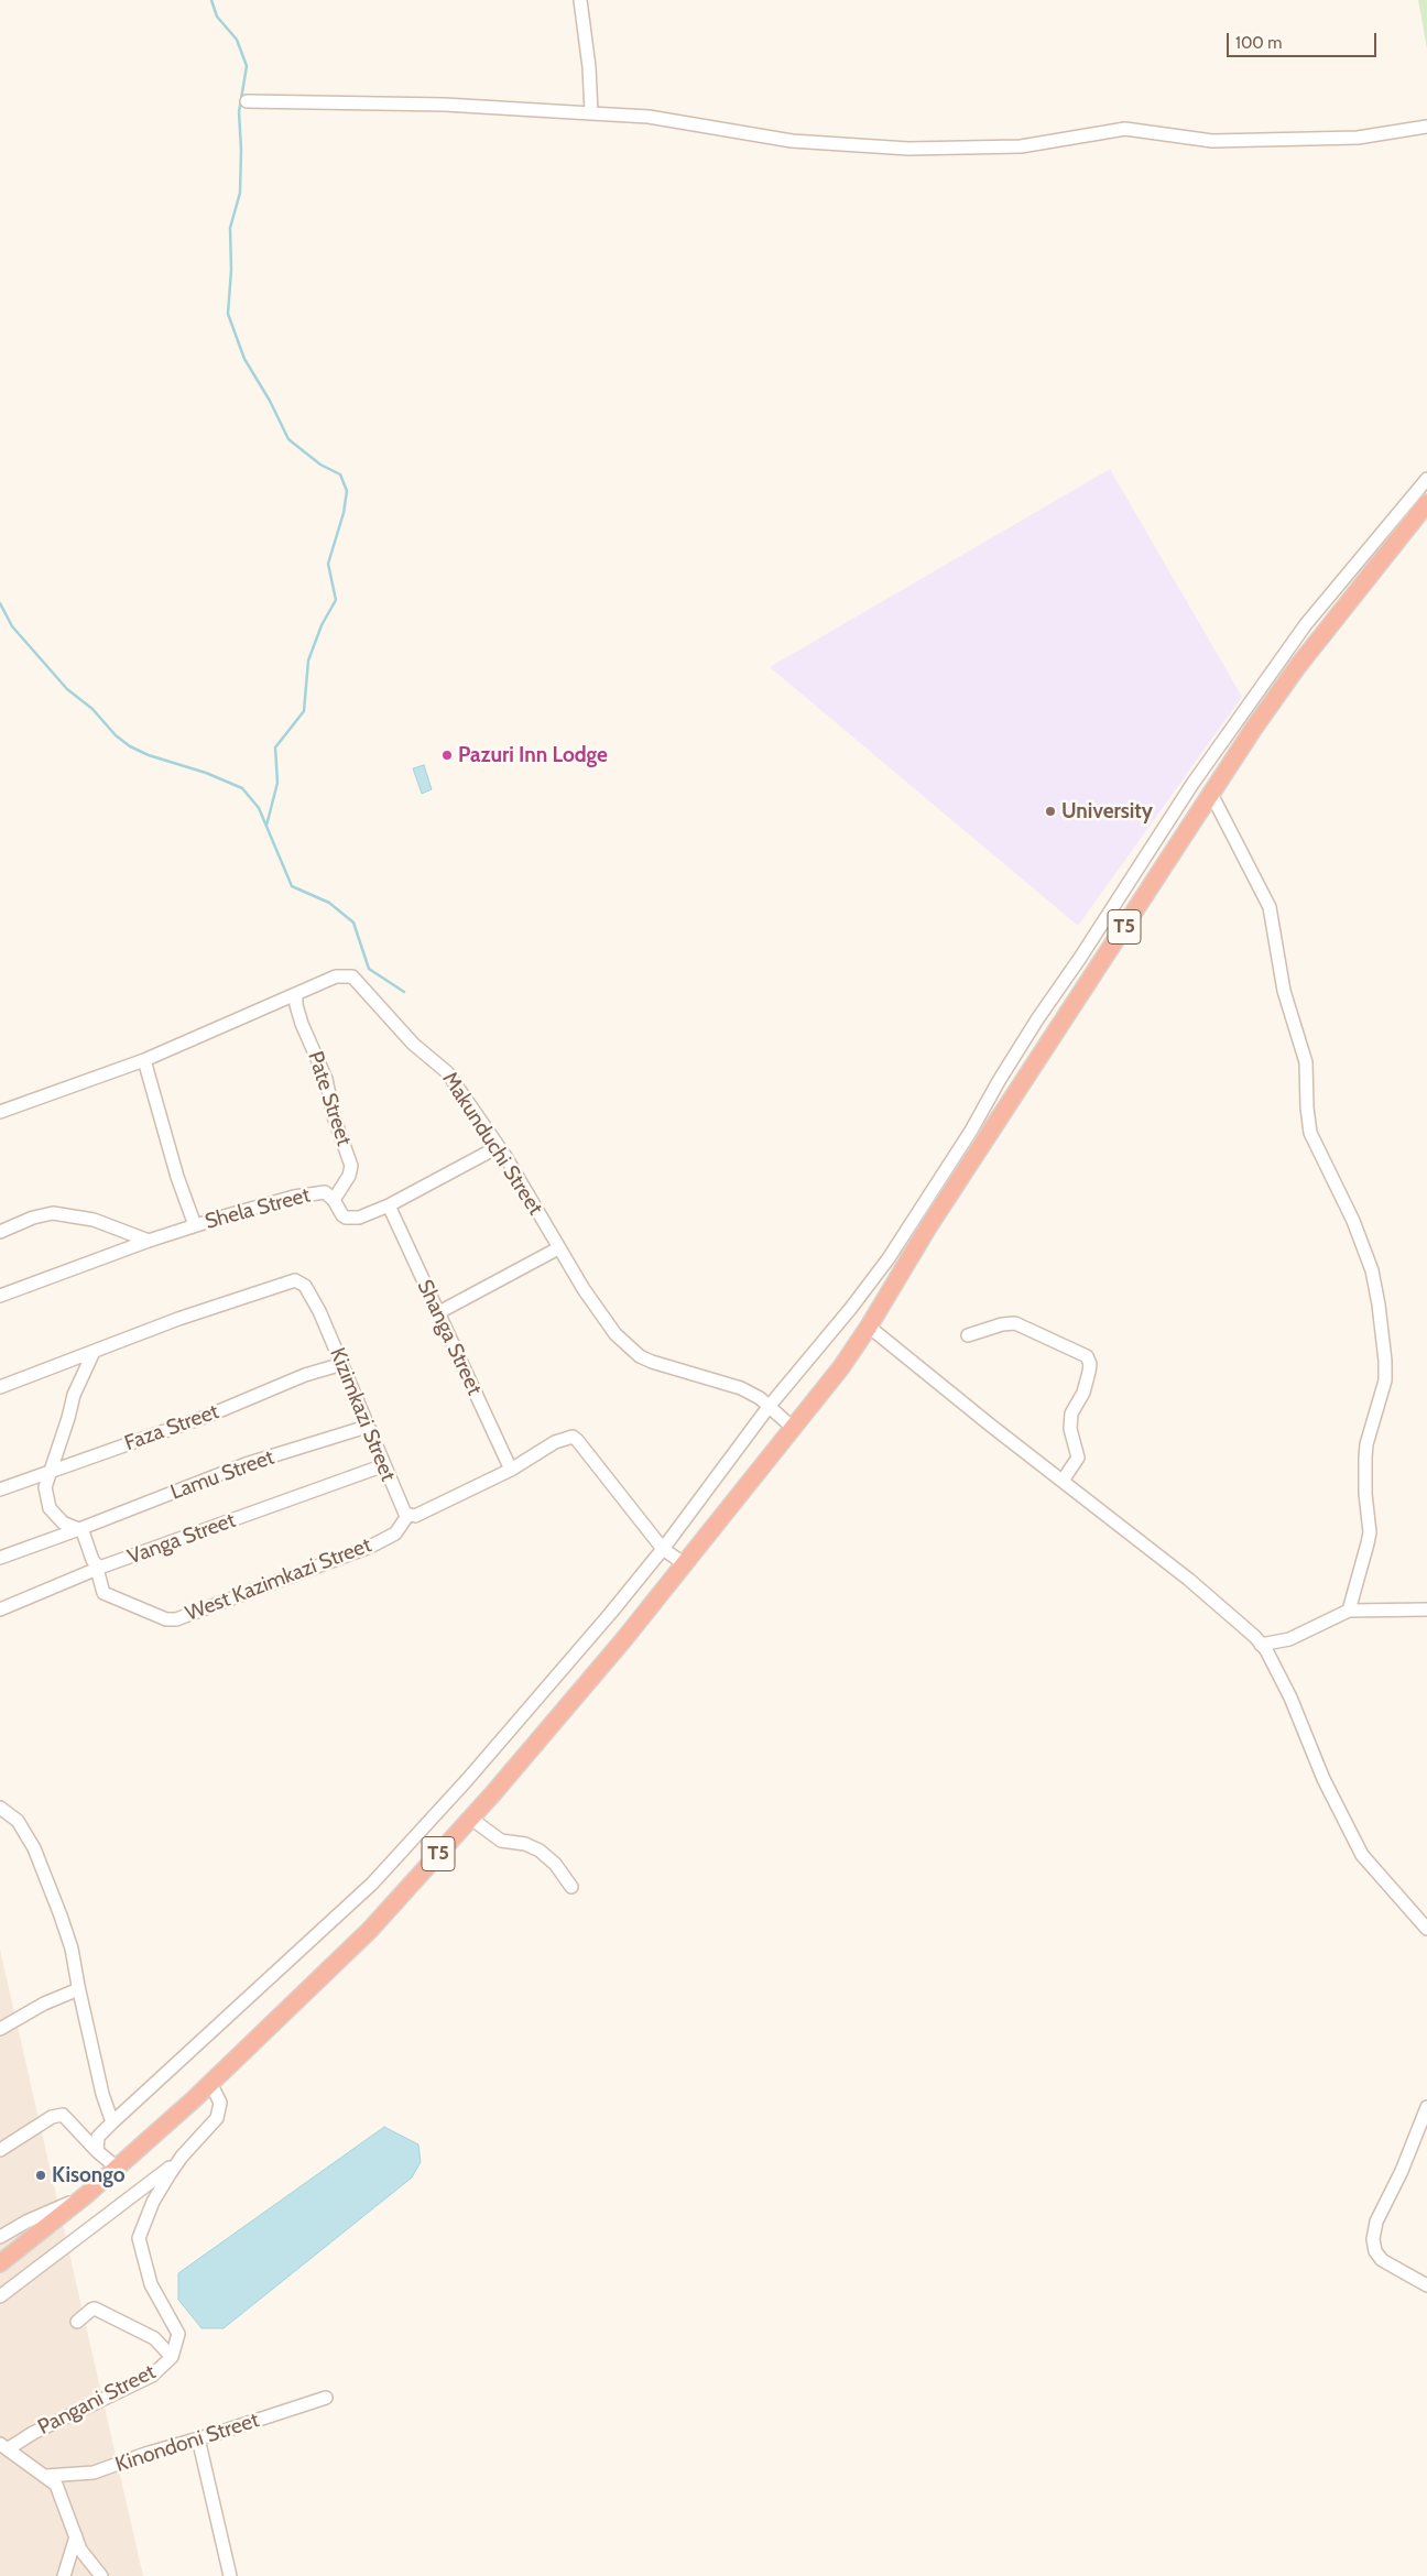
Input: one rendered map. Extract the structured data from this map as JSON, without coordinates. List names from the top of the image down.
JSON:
{
  "streets": {
    "highway": ["T5"],
    "street": [
      "Pate Street",
      "Makunduchi Street",
      "Shela Street",
      "Shanga Street",
      "Kizimkazi Street",
      "Faza Street",
      "Lamu Street",
      "Vanga Street",
      "West Kazimkazi Street",
      "Pangani Street",
      "Kinondoni Street"
    ]
  },
  "crossings": [
    ["T5", "Makunduchi Street"],
    ["T5", "Pangani Street"],
    ["Pate Street", "Makunduchi Street"],
    ["Pate Street", "Shela Street"],
    ["Makunduchi Street", "Shela Street"],
    ["Shela Street", "Shanga Street"],
    ["Kizimkazi Street", "Faza Street"],
    ["Kizimkazi Street", "Lamu Street"],
    ["Kizimkazi Street", "Vanga Street"],
    ["Kizimkazi Street", "West Kazimkazi Street"],
    ["Lamu Street", "Vanga Street"],
    ["Vanga Street", "West Kazimkazi Street"]
  ],
  "places": ["Pazuri Inn Lodge", "University", "Kisongo"],
  "scale_bar": "100 m"
}
